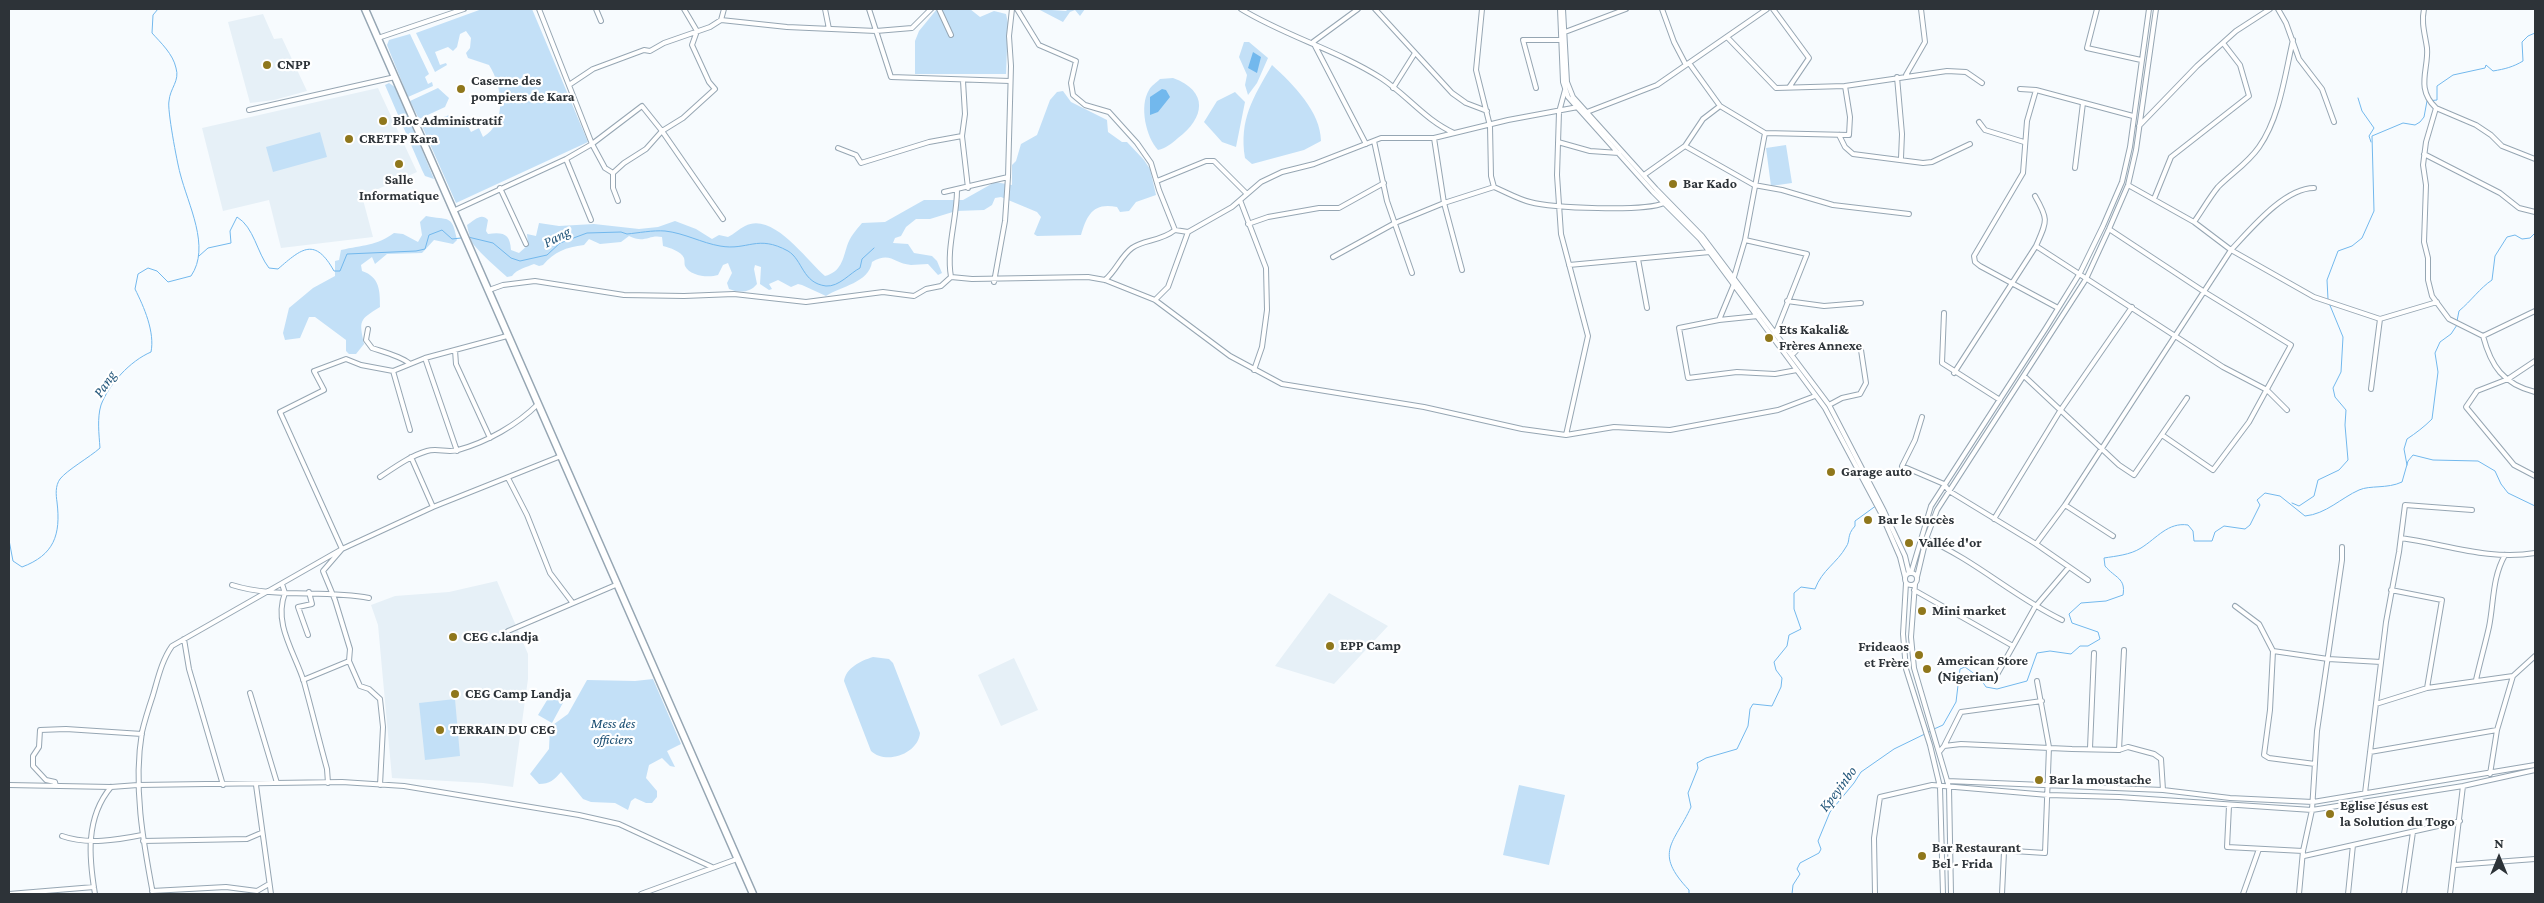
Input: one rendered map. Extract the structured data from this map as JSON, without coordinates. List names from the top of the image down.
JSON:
{
  "water": ["Pang", "Kpeyinbo"],
  "parks": ["Mess des officiers"],
  "places": [
    "CNPP",
    "Caserne des pompiers de Kara",
    "Bloc Administratif",
    "CRETFP Kara",
    "Salle Informatique",
    "Bar Kado",
    "Ets Kakali& Frères Annexe",
    "Garage auto",
    "Bar le Succès",
    "Vallée d'or",
    "Mini market",
    "CEG c.landja",
    "EPP Camp",
    "Frideaos et Frère",
    "American Store (Nigerian)",
    "CEG Camp Landja",
    "TERRAIN DU CEG",
    "Bar la moustache",
    "Eglise Jésus est la Solution du Togo",
    "Bar Restaurant Bel - Frida"
  ],
  "north": "top"
}
